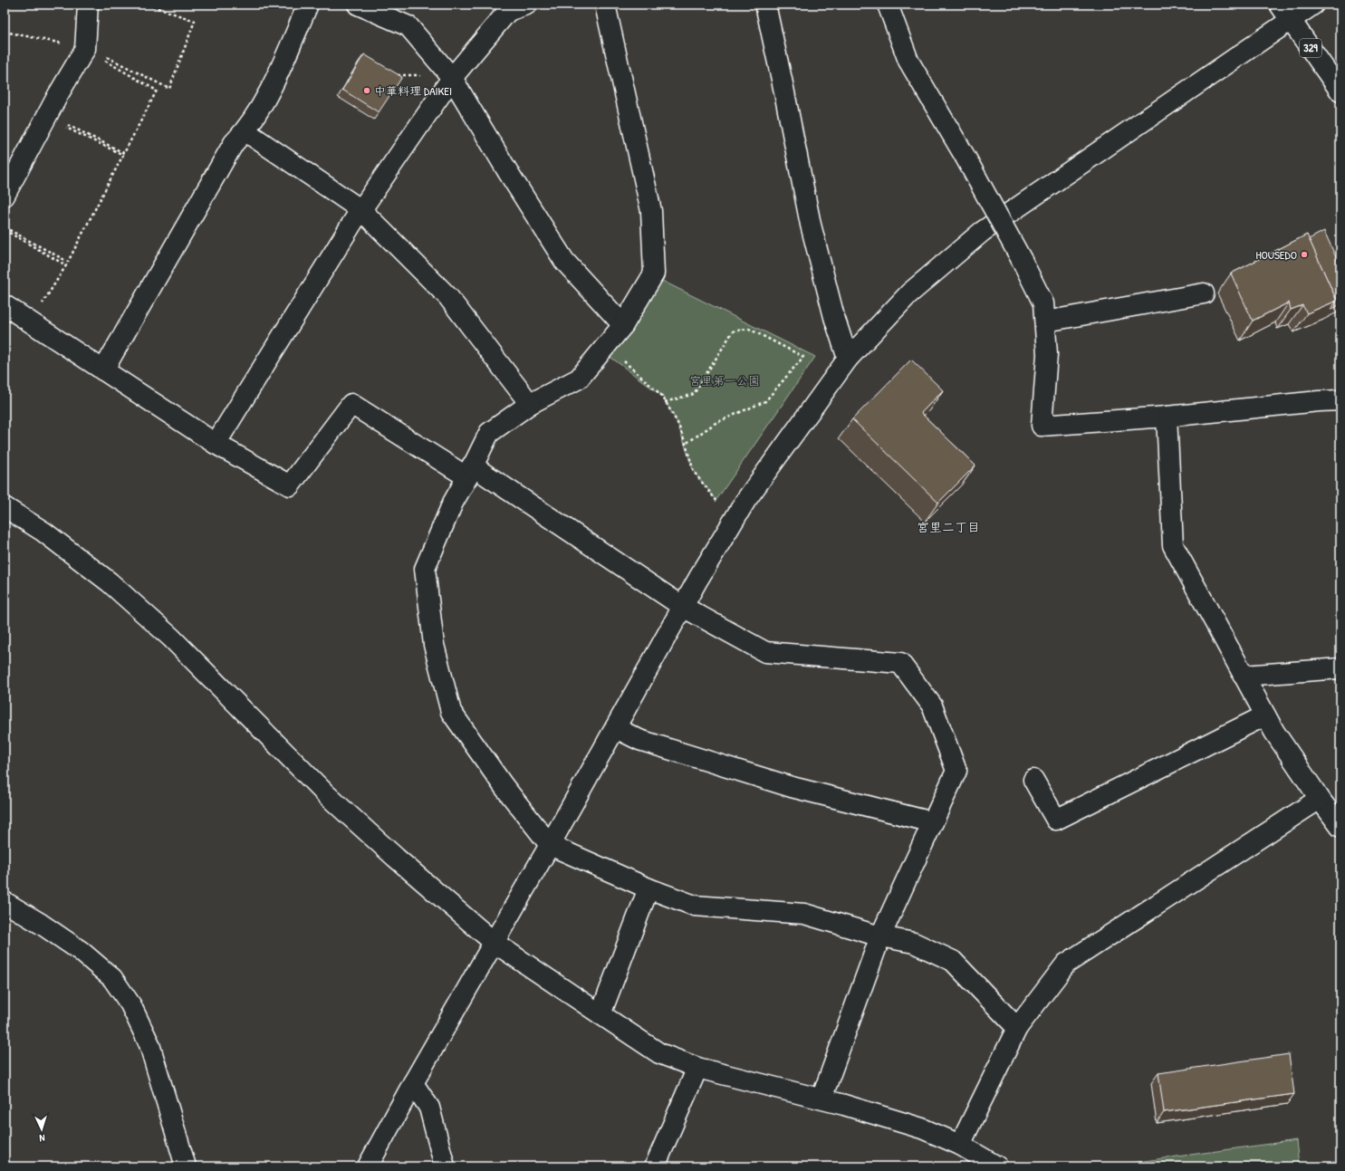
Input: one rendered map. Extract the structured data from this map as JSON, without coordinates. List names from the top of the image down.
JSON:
{
  "streets": {
    "main road": ["329"]
  },
  "districts": ["宮里二丁目"],
  "parks": ["宮里第一公園"],
  "places": ["中華料理 DAIKEI", "HOUSEDO"],
  "north": "bottom"
}
